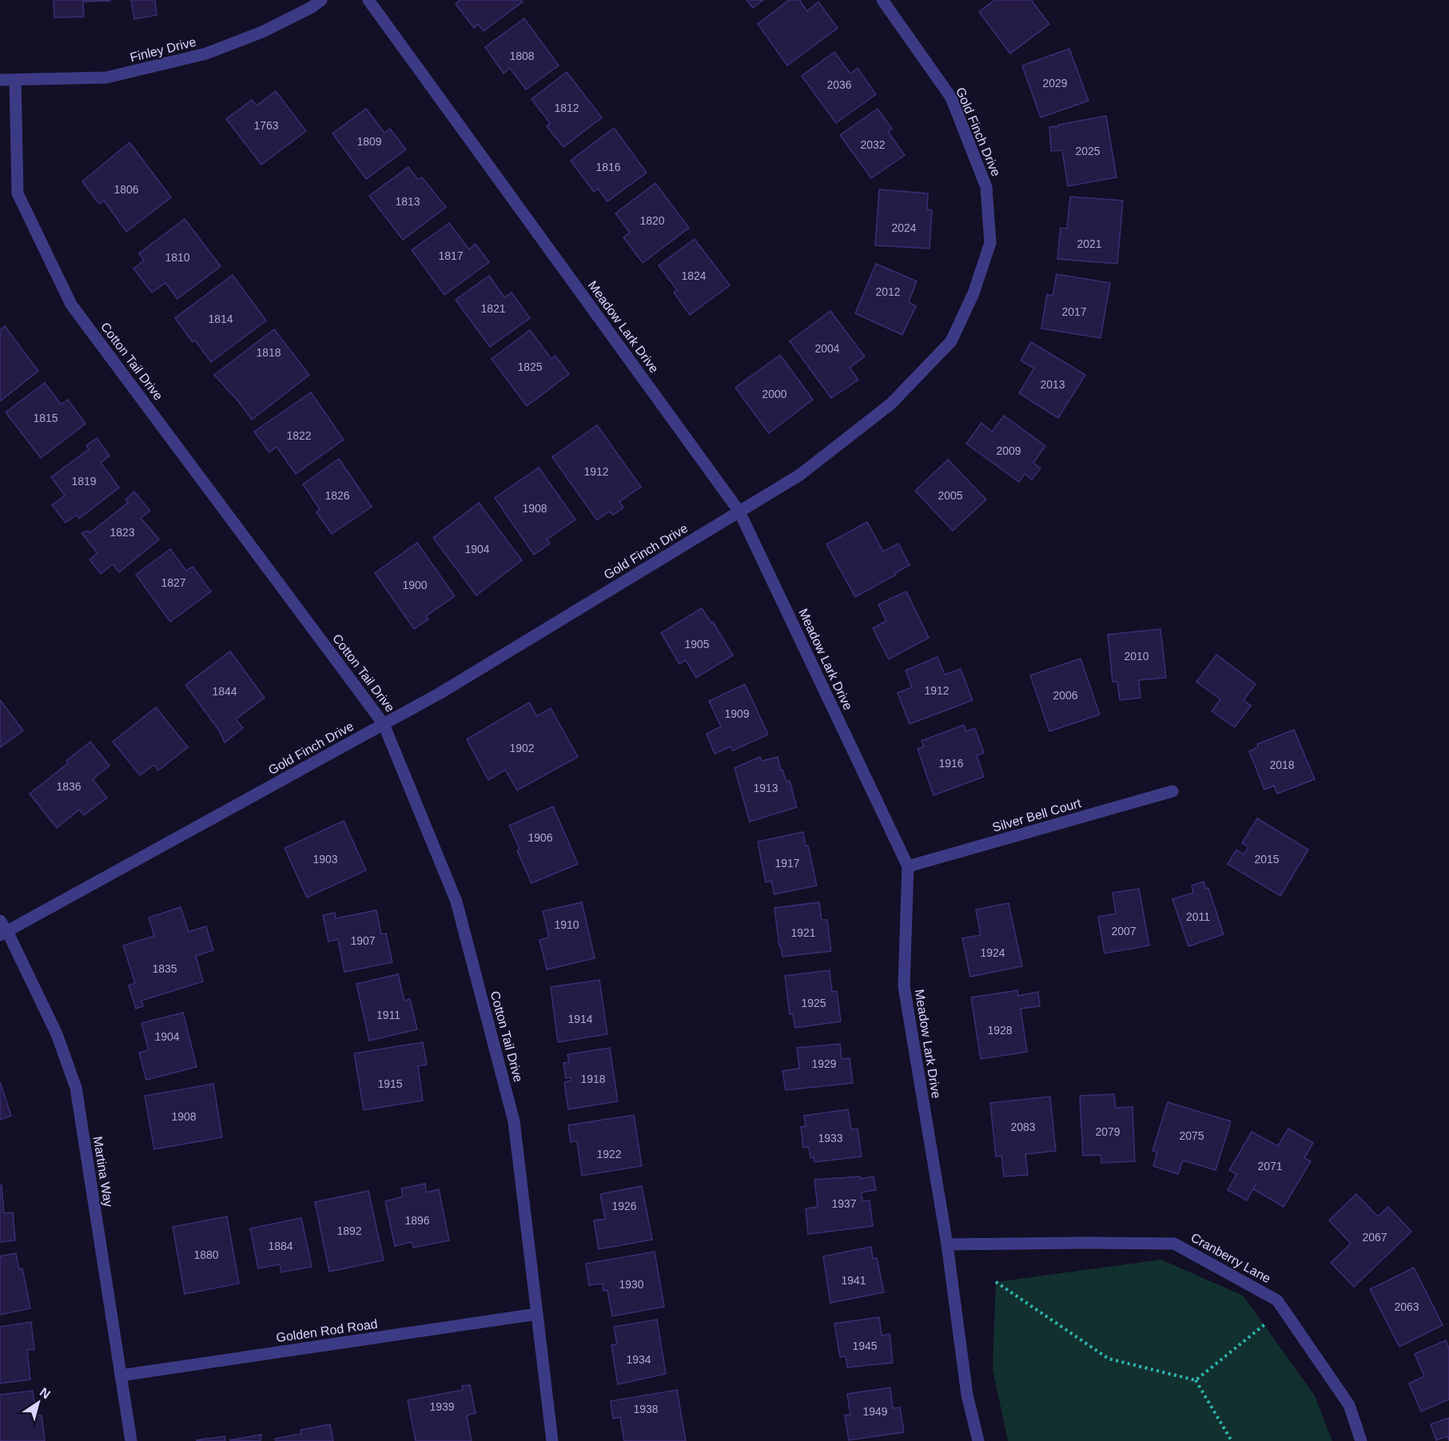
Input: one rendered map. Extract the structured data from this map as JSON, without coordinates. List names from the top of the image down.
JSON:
{
  "streets": {
    "street": [
      "Finley Drive",
      "Gold Finch Drive",
      "Meadow Lark Drive",
      "Cotton Tail Drive",
      "Silver Bell Court",
      "Martina Way",
      "Cranberry Lane",
      "Golden Rod Road"
    ]
  },
  "crossings": [
    ["Finley Drive", "Cotton Tail Drive"],
    ["Gold Finch Drive", "Meadow Lark Drive"],
    ["Gold Finch Drive", "Cotton Tail Drive"],
    ["Gold Finch Drive", "Martina Way"],
    ["Meadow Lark Drive", "Silver Bell Court"],
    ["Meadow Lark Drive", "Cranberry Lane"],
    ["Cotton Tail Drive", "Golden Rod Road"],
    ["Martina Way", "Golden Rod Road"]
  ],
  "house_numbers": [
    "1808",
    "2029",
    "2036",
    "1812",
    "1763",
    "1809",
    "2032",
    "2025",
    "1816",
    "1806",
    "1813",
    "1820",
    "2024",
    "2021",
    "1817",
    "1810",
    "1824",
    "2012",
    "1821",
    "2017",
    "1814",
    "2004",
    "1818",
    "1825",
    "2013",
    "2000",
    "1815",
    "1822",
    "2009",
    "1912",
    "1819",
    "1826",
    "2005",
    "1908",
    "1823",
    "1904",
    "1827",
    "1900",
    "1905",
    "2010",
    "1912",
    "1844",
    "2006",
    "1909",
    "1902",
    "1916",
    "2018",
    "1836",
    "1913",
    "1906",
    "1903",
    "2015",
    "1917",
    "2011",
    "1910",
    "2007",
    "1921",
    "1907",
    "1924",
    "1835",
    "1925",
    "1911",
    "1914",
    "1928",
    "1904",
    "1929",
    "1918",
    "1915",
    "1908",
    "2083",
    "2079",
    "2075",
    "1933",
    "1922",
    "2071",
    "1937",
    "1926",
    "1896",
    "1892",
    "2067",
    "1884",
    "1880",
    "1941",
    "1930",
    "2063",
    "1945",
    "1934",
    "1939",
    "1938",
    "1949"
  ],
  "north": "top right"
}
